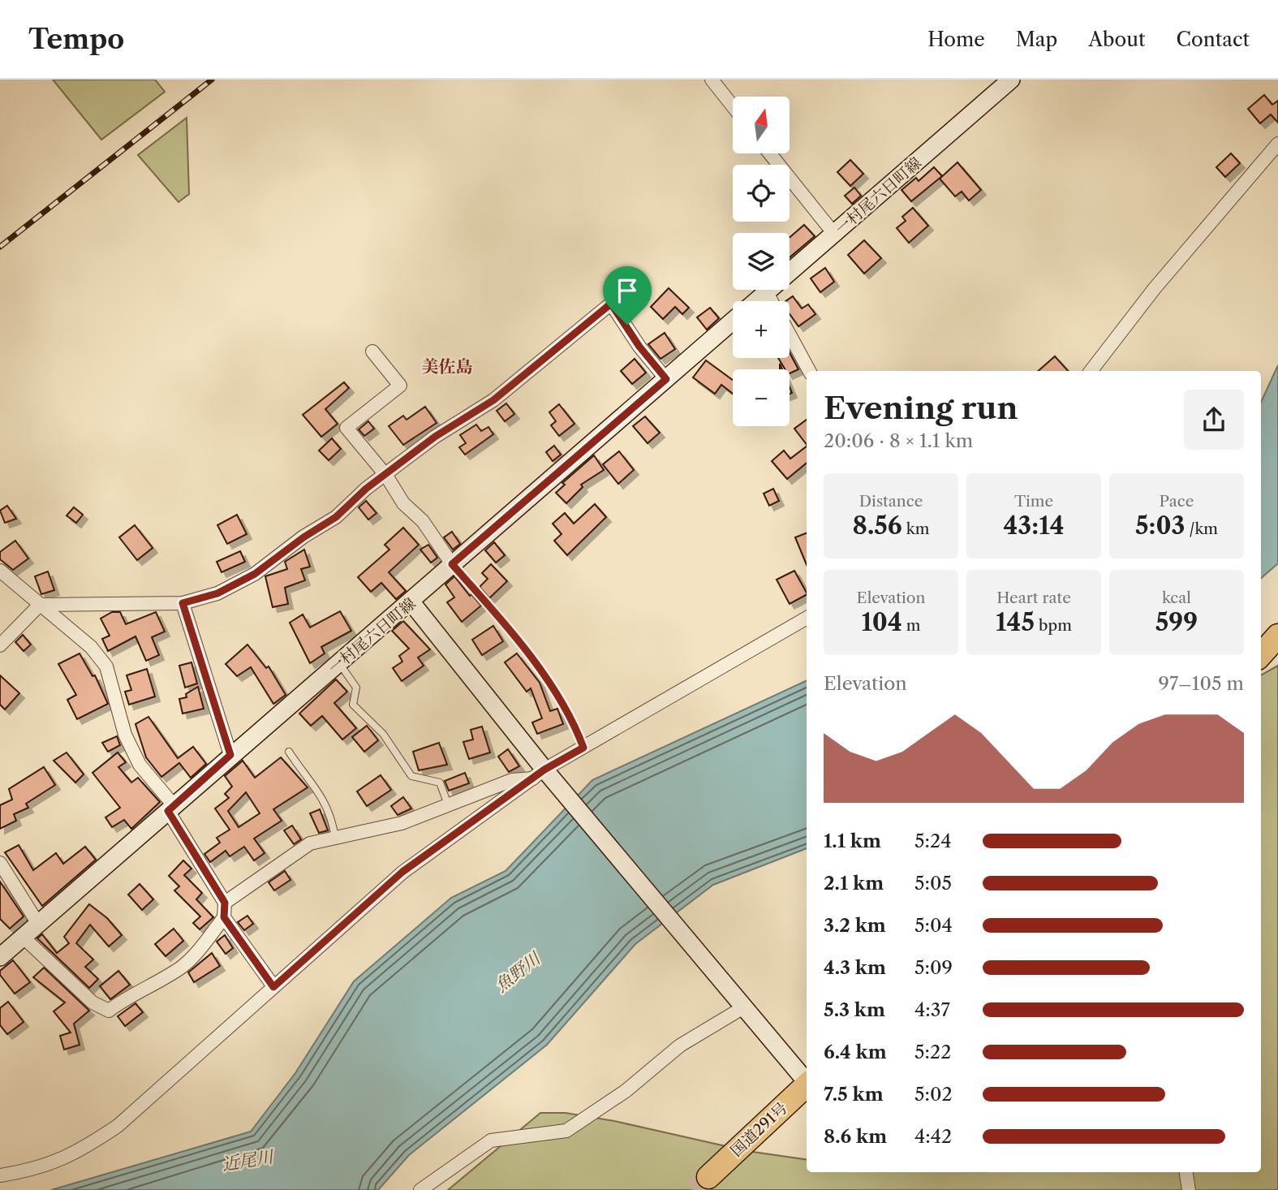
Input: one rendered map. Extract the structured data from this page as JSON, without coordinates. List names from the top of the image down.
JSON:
{
  "streets": {
    "highway": ["国道291号"],
    "main road": ["一村尾六日町線"]
  },
  "districts": ["美佐島"],
  "water": ["魚野川", "近尾川"],
  "north": "top",
  "page": {
    "header": "Tempo",
    "nav": [
      "Home",
      "Map",
      "About",
      "Contact"
    ],
    "map_buttons": ["+", "−"],
    "heading": ["Evening run", "20:06 · 8 × 1.1 km"],
    "stats": [
      ["Distance", "8.56 km"],
      ["Time", "43:14"],
      ["Pace", "5:03 /km"],
      ["Elevation", "104 m"],
      ["Heart rate", "145 bpm"],
      ["kcal", "599"]
    ],
    "chart": ["Elevation", "97–105 m"],
    "list": [
      {
        "name": "1.1 km",
        "note": "5:24"
      },
      {
        "name": "2.1 km",
        "note": "5:05"
      },
      {
        "name": "3.2 km",
        "note": "5:04"
      },
      {
        "name": "4.3 km",
        "note": "5:09"
      },
      {
        "name": "5.3 km",
        "note": "4:37"
      },
      {
        "name": "6.4 km",
        "note": "5:22"
      },
      {
        "name": "7.5 km",
        "note": "5:02"
      },
      {
        "name": "8.6 km",
        "note": "4:42"
      }
    ]
  }
}
